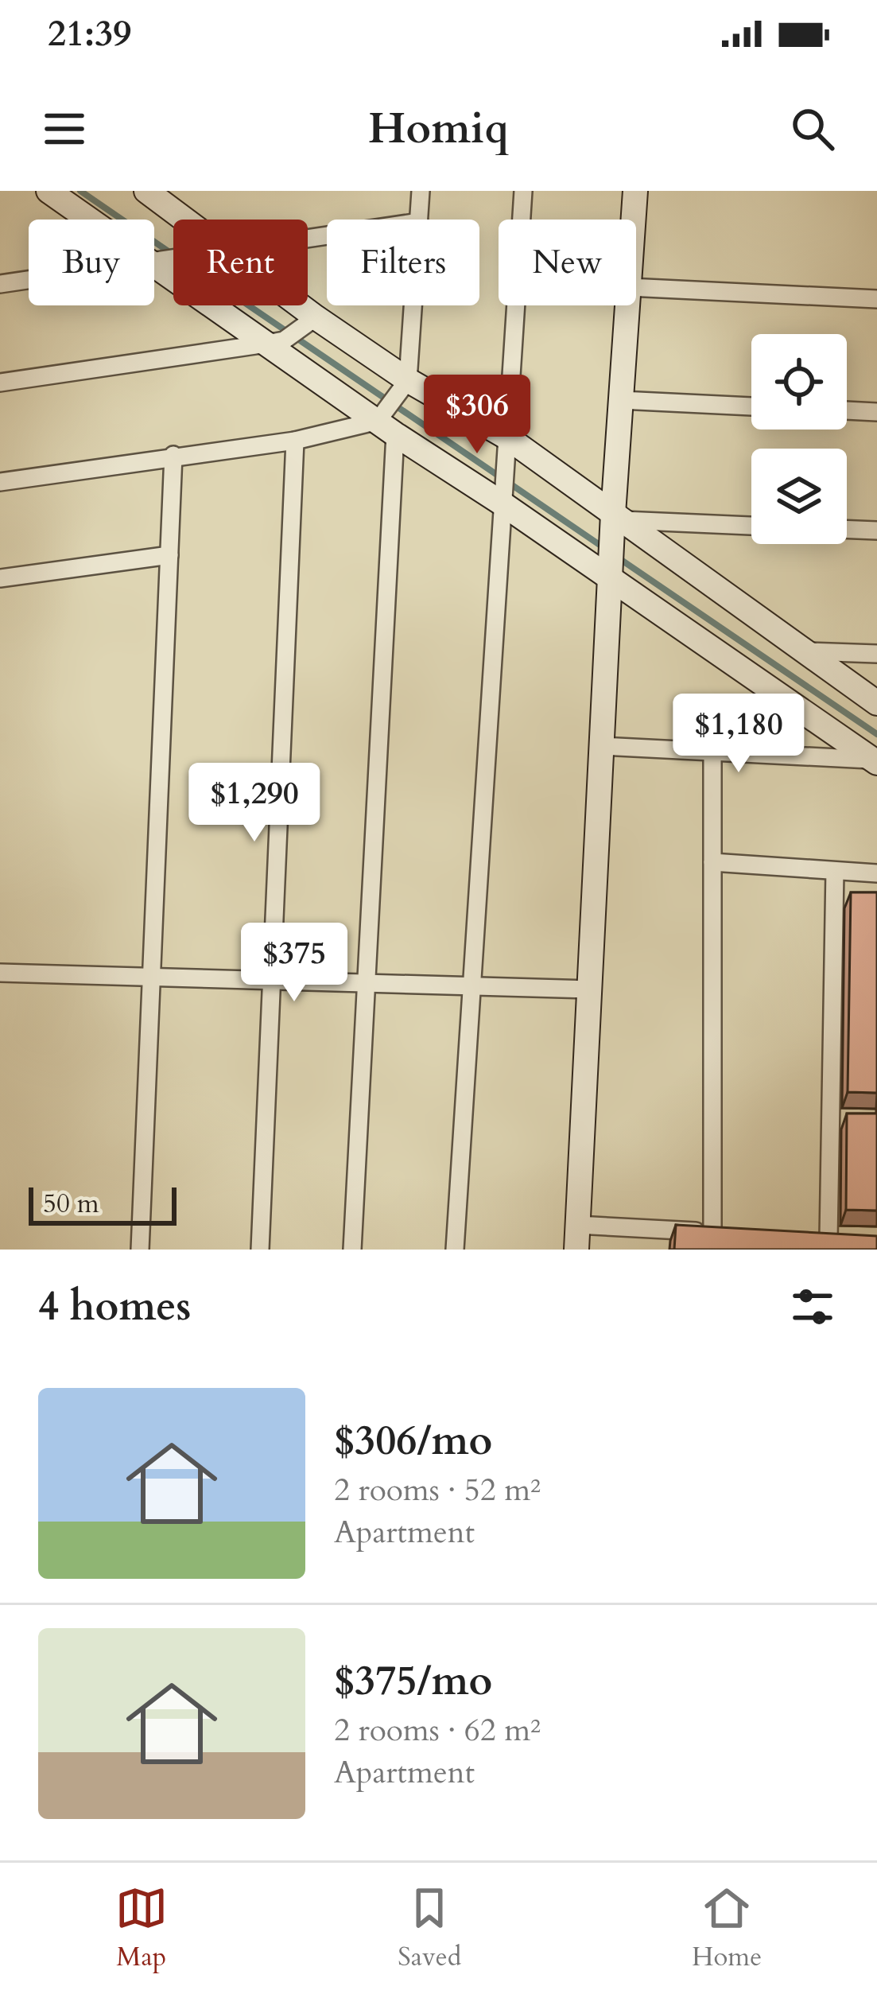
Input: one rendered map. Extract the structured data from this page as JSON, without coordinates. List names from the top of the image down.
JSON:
{
  "scale_bar": "50 m",
  "page": {
    "status": "21:39",
    "header": "Homiq",
    "chip": [
      "Buy",
      "Rent",
      "Filters",
      "New"
    ],
    "price": [
      "$306",
      "$1,180",
      "$1,290",
      "$375"
    ],
    "scale": "50 m",
    "heading": "4 homes",
    "list": [
      {
        "name": "$306/mo",
        "note": "2 rooms · 52 m² · Apartment"
      },
      {
        "name": "$375/mo",
        "note": "2 rooms · 62 m² · Apartment"
      }
    ],
    "tabs": ["Map", "Saved", "Home"]
  }
}
